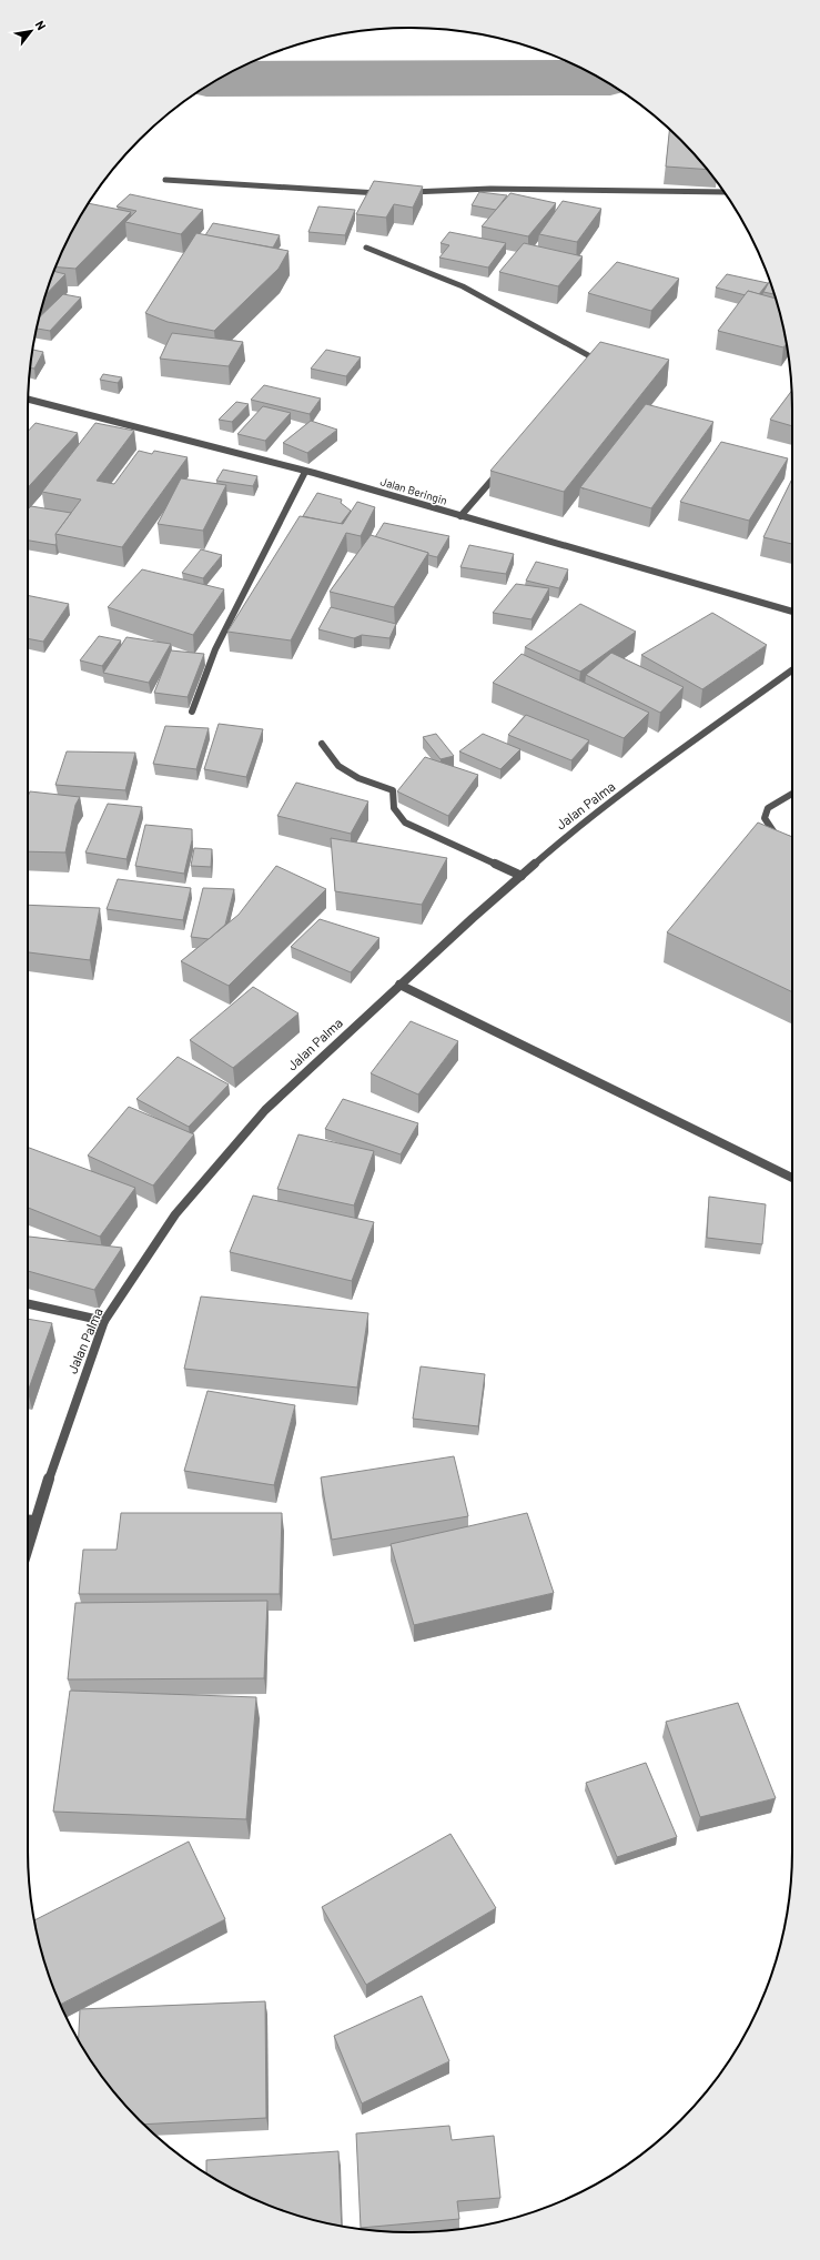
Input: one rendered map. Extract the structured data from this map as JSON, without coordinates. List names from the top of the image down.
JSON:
{
  "streets": {
    "street": ["Jalan Beringin", "Jalan Palma"]
  },
  "north": "top right"
}
